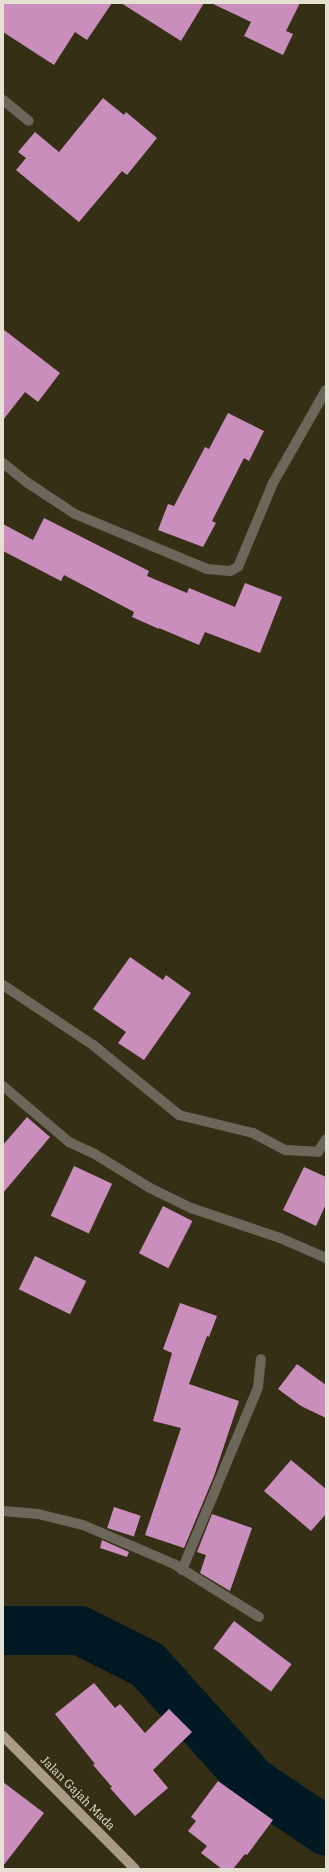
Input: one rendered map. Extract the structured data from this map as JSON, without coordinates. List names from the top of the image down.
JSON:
{
  "streets": {
    "main road": ["Jalan Gajah Mada"]
  }
}
